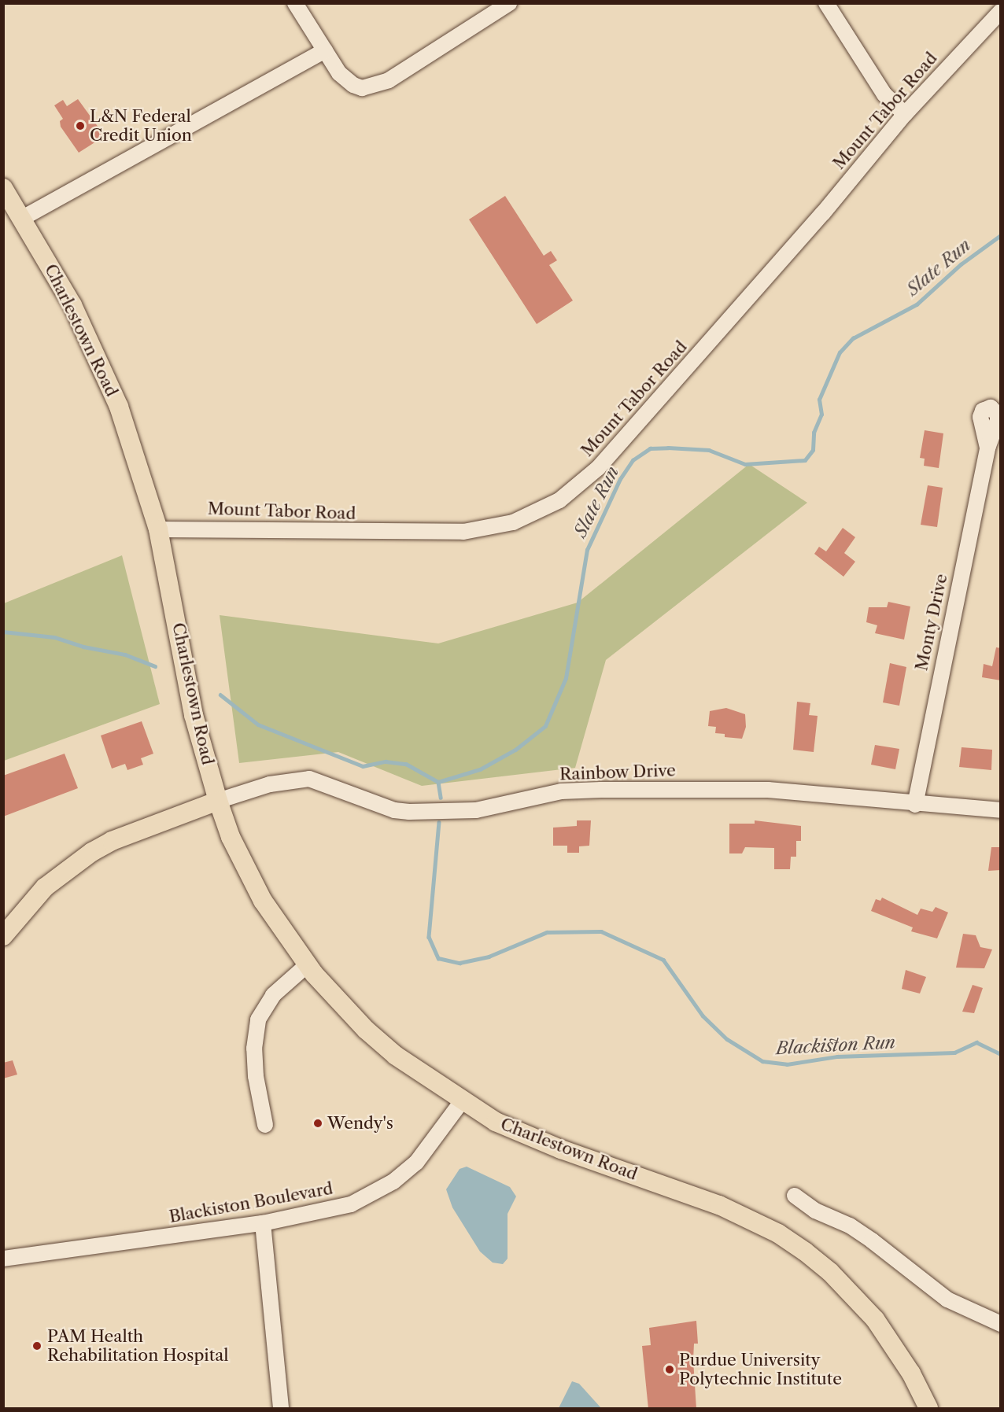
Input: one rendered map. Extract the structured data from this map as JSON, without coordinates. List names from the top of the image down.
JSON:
{
  "streets": {
    "main road": ["Charlestown Road"],
    "street": [
      "Mount Tabor Road",
      "Monty Drive",
      "Rainbow Drive",
      "Blackiston Boulevard"
    ]
  },
  "crossings": [
    ["Mount Tabor Road", "Charlestown Road"],
    ["Charlestown Road", "Rainbow Drive"],
    ["Charlestown Road", "Blackiston Boulevard"],
    ["Monty Drive", "Rainbow Drive"]
  ],
  "water": ["Slate Run", "Blackiston Run"],
  "places": [
    "L&N Federal Credit Union",
    "Wendy's",
    "PAM Health Rehabilitation Hospital",
    "Purdue University Polytechnic Institute"
  ]
}
